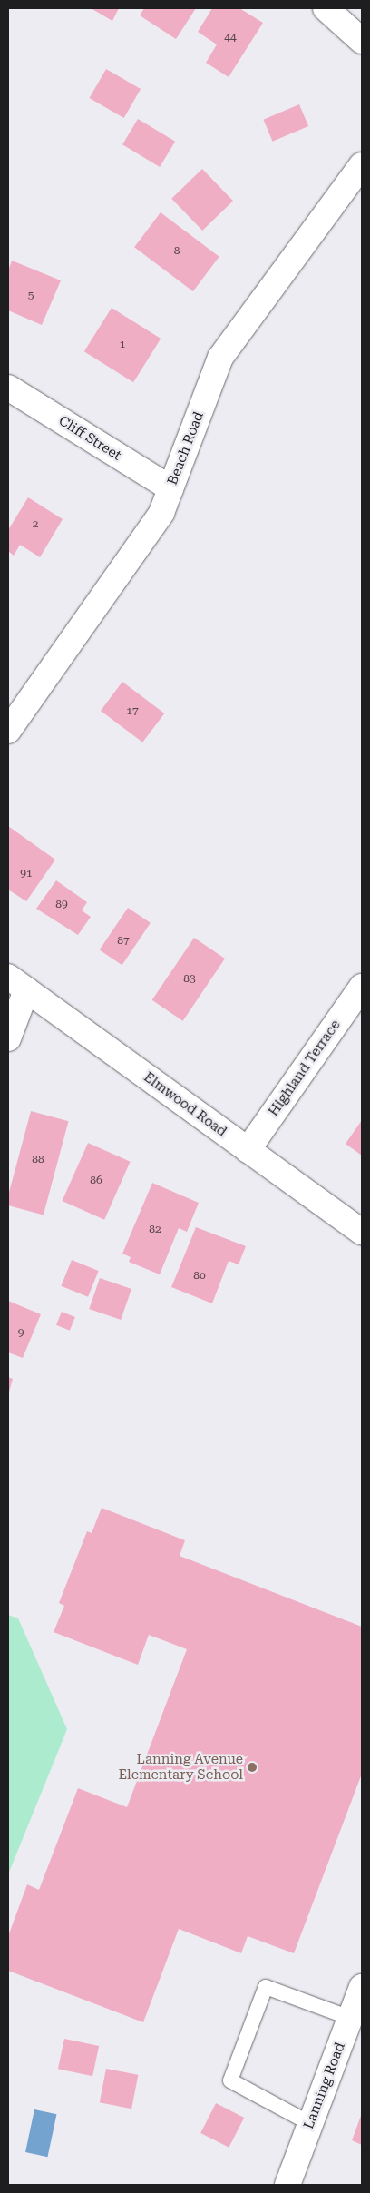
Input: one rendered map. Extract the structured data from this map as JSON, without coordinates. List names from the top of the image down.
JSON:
{
  "streets": {
    "street": [
      "Cliff Street",
      "Beach Road",
      "Highland Terrace",
      "Elmwood Road",
      "Lanning Road"
    ]
  },
  "crossings": [
    ["Cliff Street", "Beach Road"],
    ["Highland Terrace", "Elmwood Road"]
  ],
  "places": ["Lanning Avenue Elementary School"],
  "house_numbers": [
    "44",
    "8",
    "5",
    "1",
    "2",
    "17",
    "91",
    "89",
    "87",
    "83",
    "88",
    "86",
    "82",
    "80",
    "9"
  ]
}
